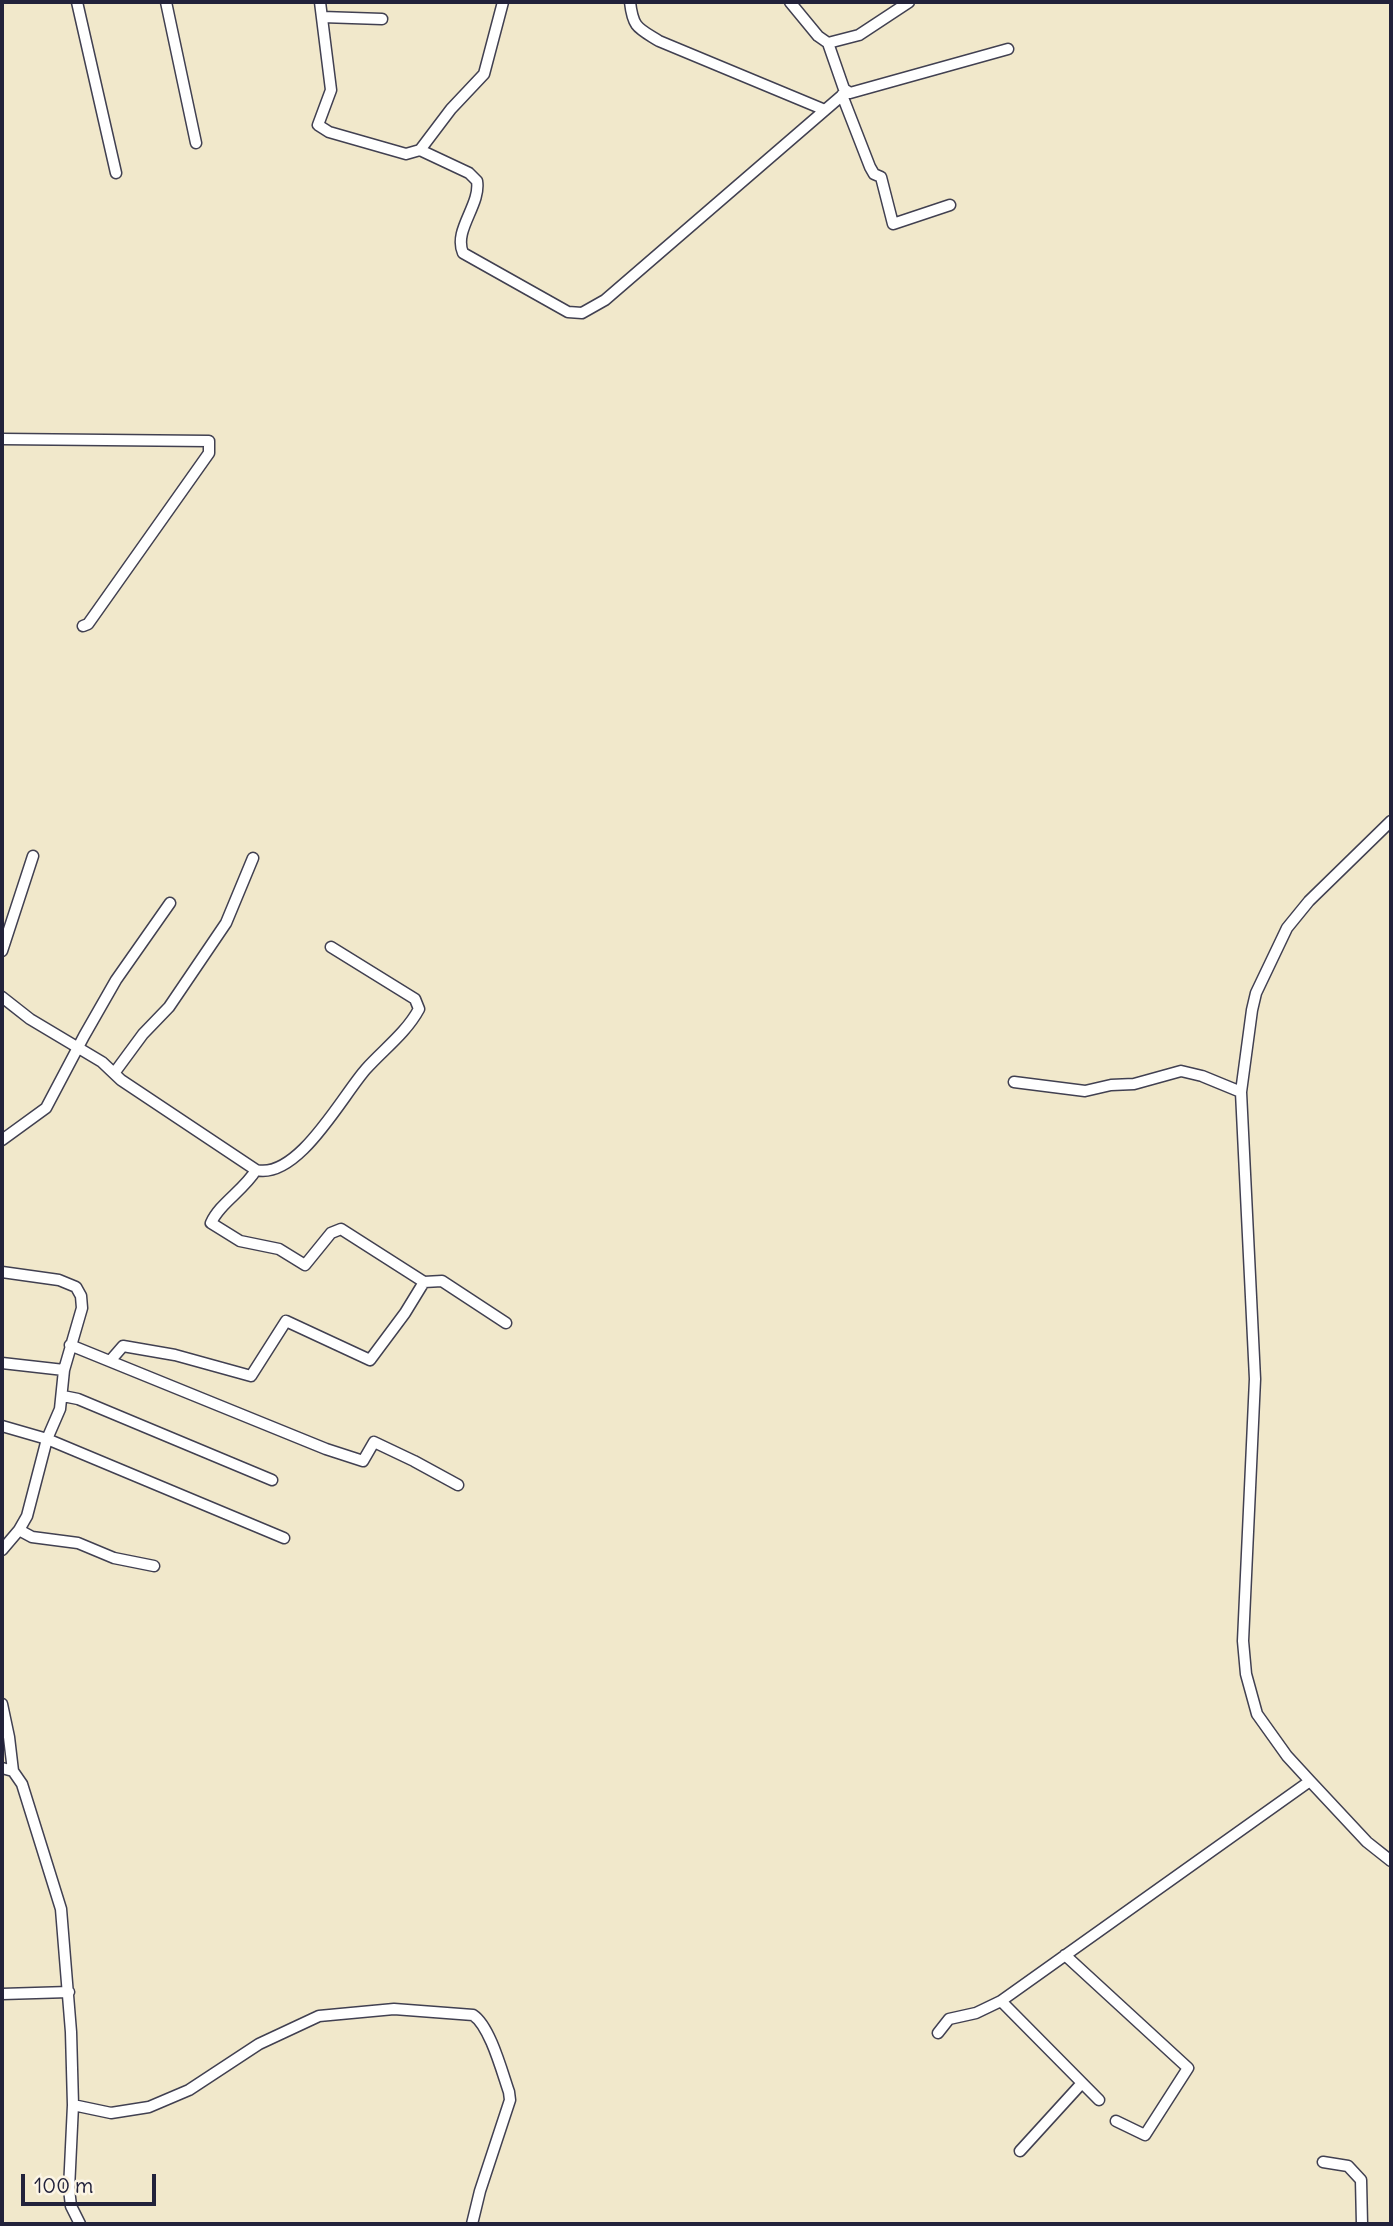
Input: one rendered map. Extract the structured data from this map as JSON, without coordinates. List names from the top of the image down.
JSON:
{
  "scale_bar": "100 m"
}
